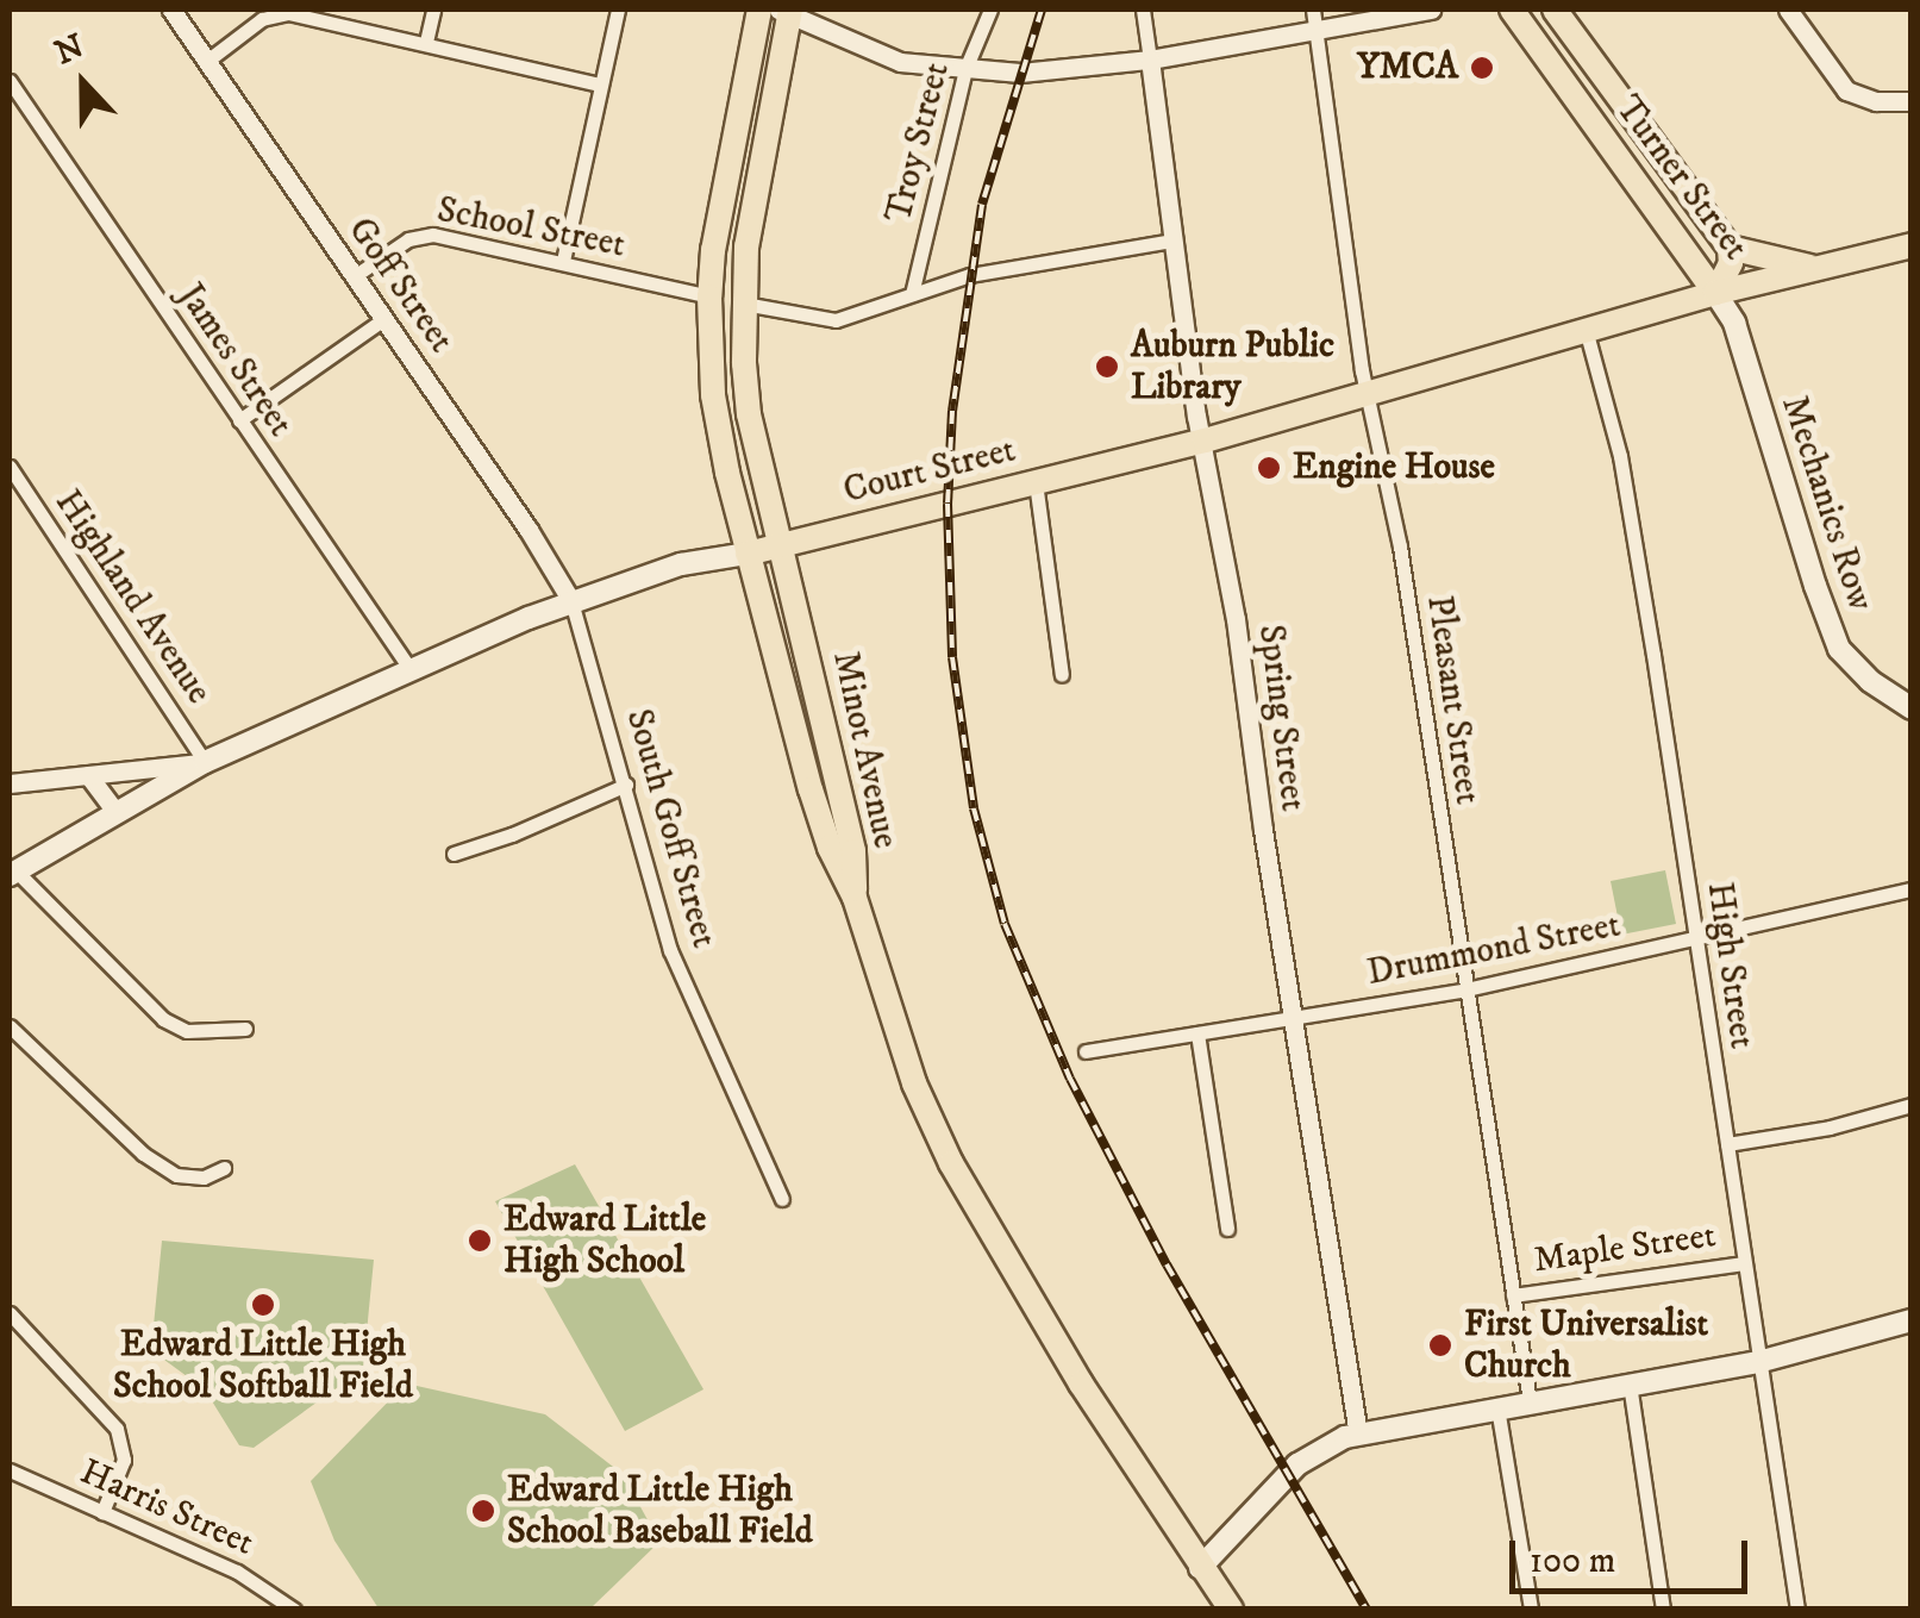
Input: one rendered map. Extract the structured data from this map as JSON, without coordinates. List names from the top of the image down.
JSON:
{
  "streets": {
    "highway": ["Turner Street", "Court Street", "Minot Avenue"],
    "main road": ["Mechanics Row"],
    "street": [
      "Troy Street",
      "School Street",
      "Goff Street",
      "James Street",
      "Highland Avenue",
      "Pleasant Street",
      "Spring Street",
      "South Goff Street",
      "Drummond Street",
      "High Street",
      "Maple Street",
      "Harris Street"
    ]
  },
  "crossings": [
    ["Turner Street", "Court Street"],
    ["Turner Street", "Mechanics Row"],
    ["School Street", "Goff Street"],
    ["School Street", "Minot Avenue"],
    ["Goff Street", "Court Street"],
    ["Goff Street", "South Goff Street"],
    ["James Street", "Court Street"],
    ["Court Street", "Mechanics Row"],
    ["Court Street", "Highland Avenue"],
    ["Court Street", "Pleasant Street"],
    ["Court Street", "Spring Street"],
    ["Court Street", "Minot Avenue"],
    ["Court Street", "South Goff Street"],
    ["Court Street", "High Street"],
    ["Pleasant Street", "Drummond Street"],
    ["Pleasant Street", "Maple Street"],
    ["Spring Street", "Drummond Street"],
    ["Drummond Street", "High Street"],
    ["High Street", "Maple Street"]
  ],
  "places": [
    "YMCA",
    "Auburn Public Library",
    "Engine House",
    "Edward Little High School",
    "Edward Little High School Softball Field",
    "First Universalist Church",
    "Edward Little High School Baseball Field"
  ],
  "scale_bar": "100 m",
  "north": "top"
}
